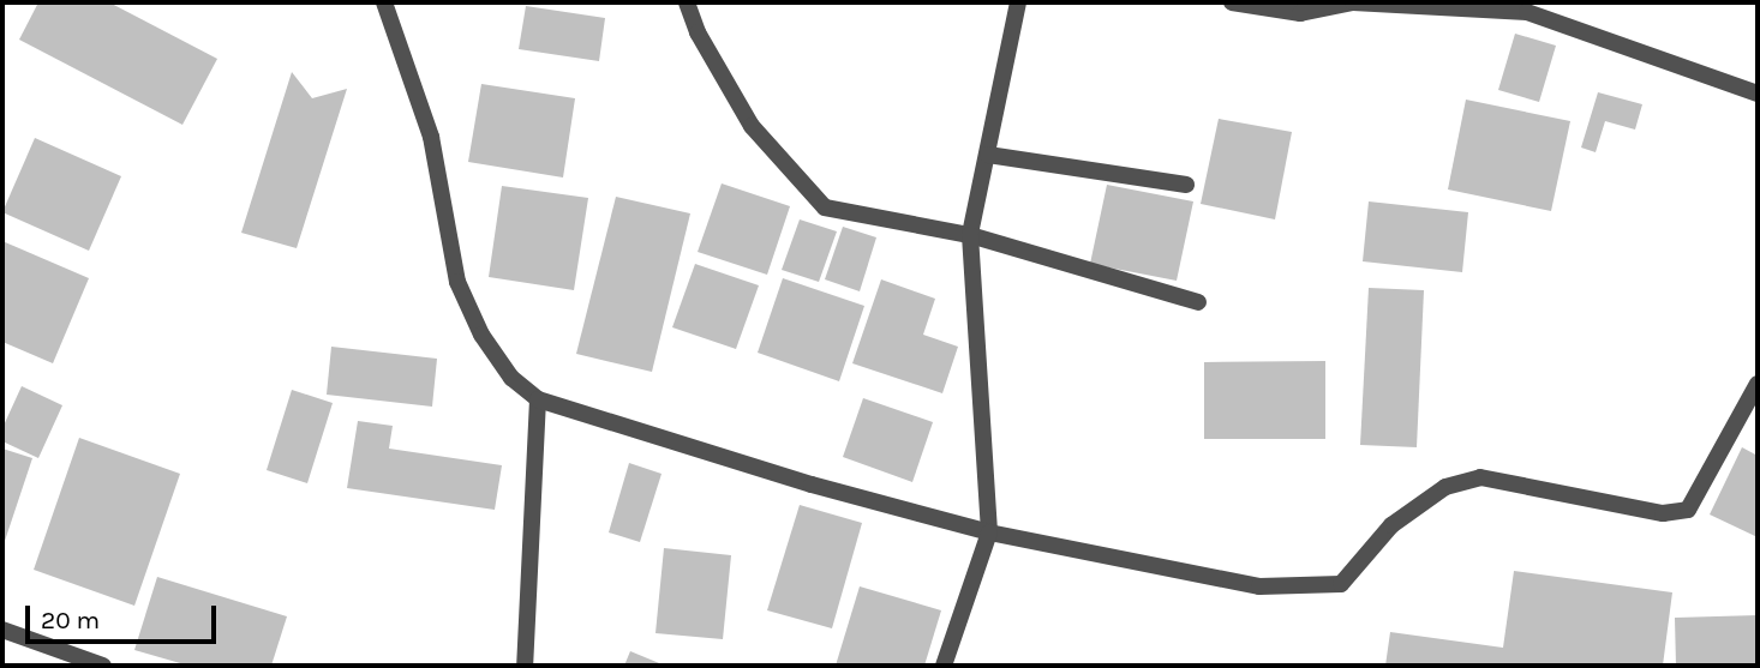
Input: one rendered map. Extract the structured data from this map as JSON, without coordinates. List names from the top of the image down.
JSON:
{
  "scale_bar": "20 m"
}
